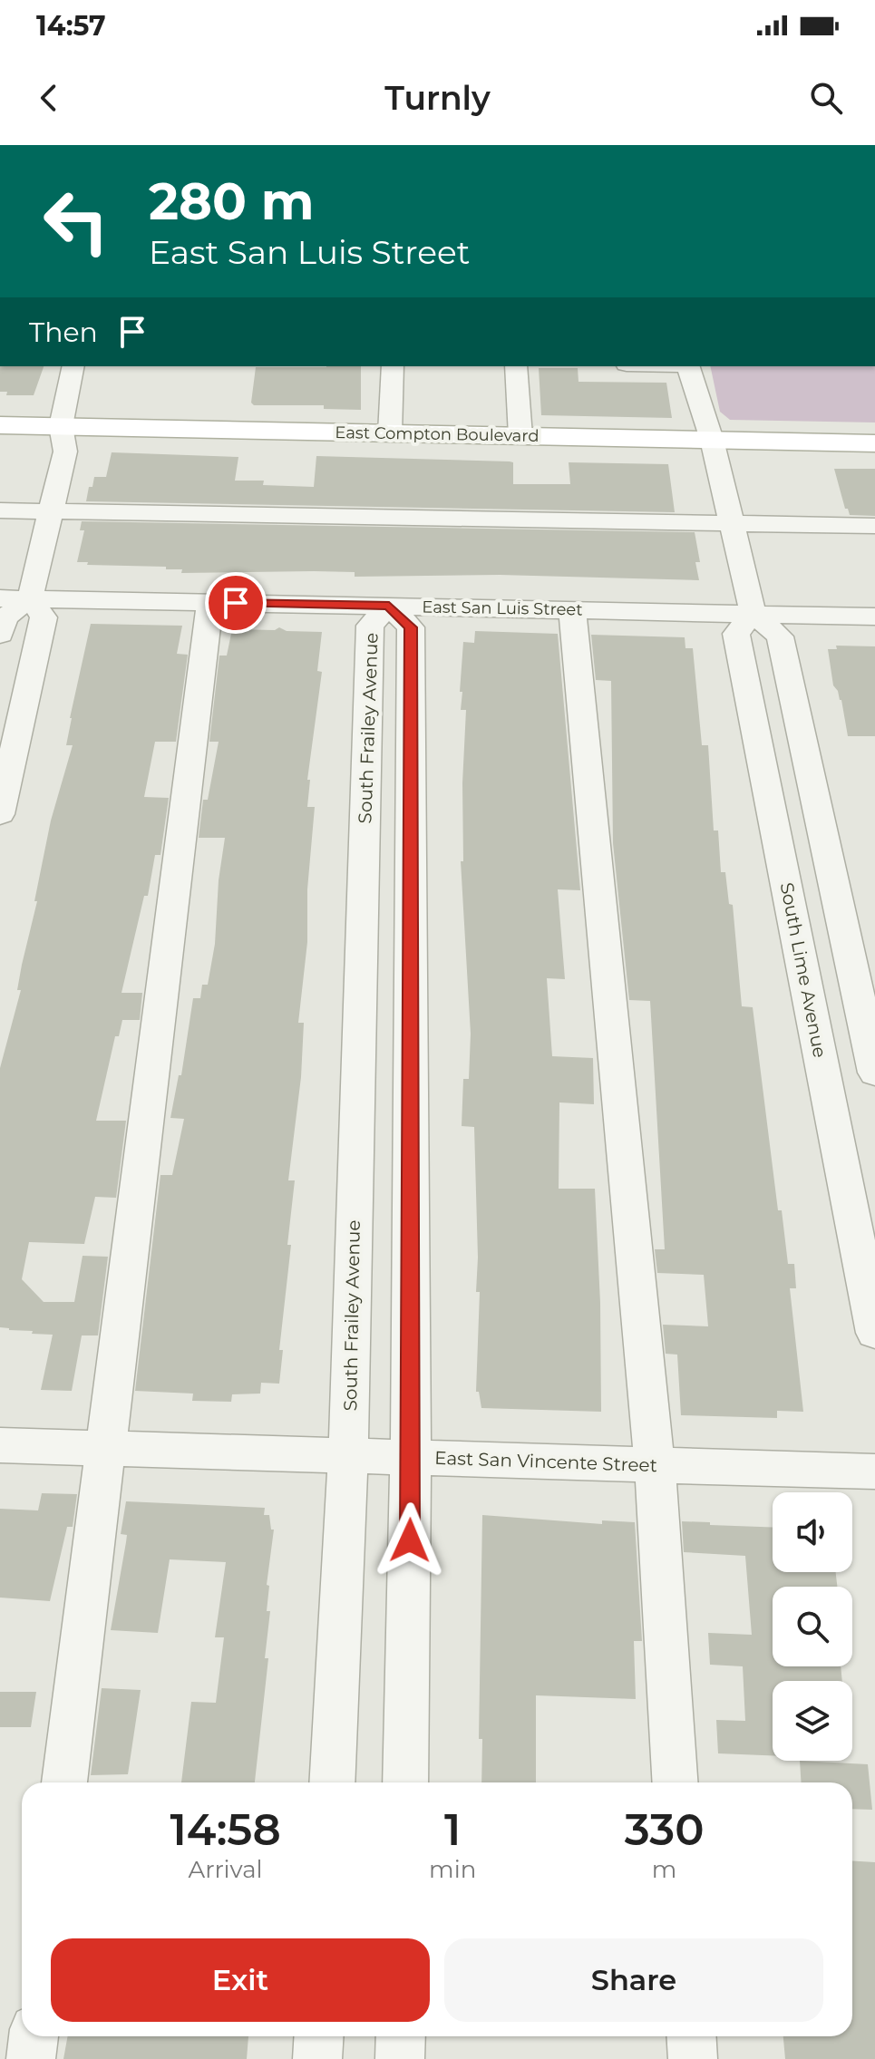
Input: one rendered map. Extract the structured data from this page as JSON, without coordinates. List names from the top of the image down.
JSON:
{
  "streets": {
    "main road": ["East Compton Boulevard"],
    "street": [
      "East San Luis Street",
      "South Frailey Avenue",
      "South Lime Avenue",
      "East San Vincente Street"
    ]
  },
  "crossings": [
    ["East San Luis Street", "South Frailey Avenue"],
    ["East San Luis Street", "South Lime Avenue"],
    ["South Frailey Avenue", "East San Vincente Street"]
  ],
  "page": {
    "status": "14:57",
    "header": "Turnly",
    "turn": ["280 m", "East San Luis Street"],
    "then": "Then",
    "eta": [
      "14:58",
      "Arrival",
      "1",
      "min",
      "330",
      "m"
    ],
    "buttons": ["Exit", "Share"]
  }
}
